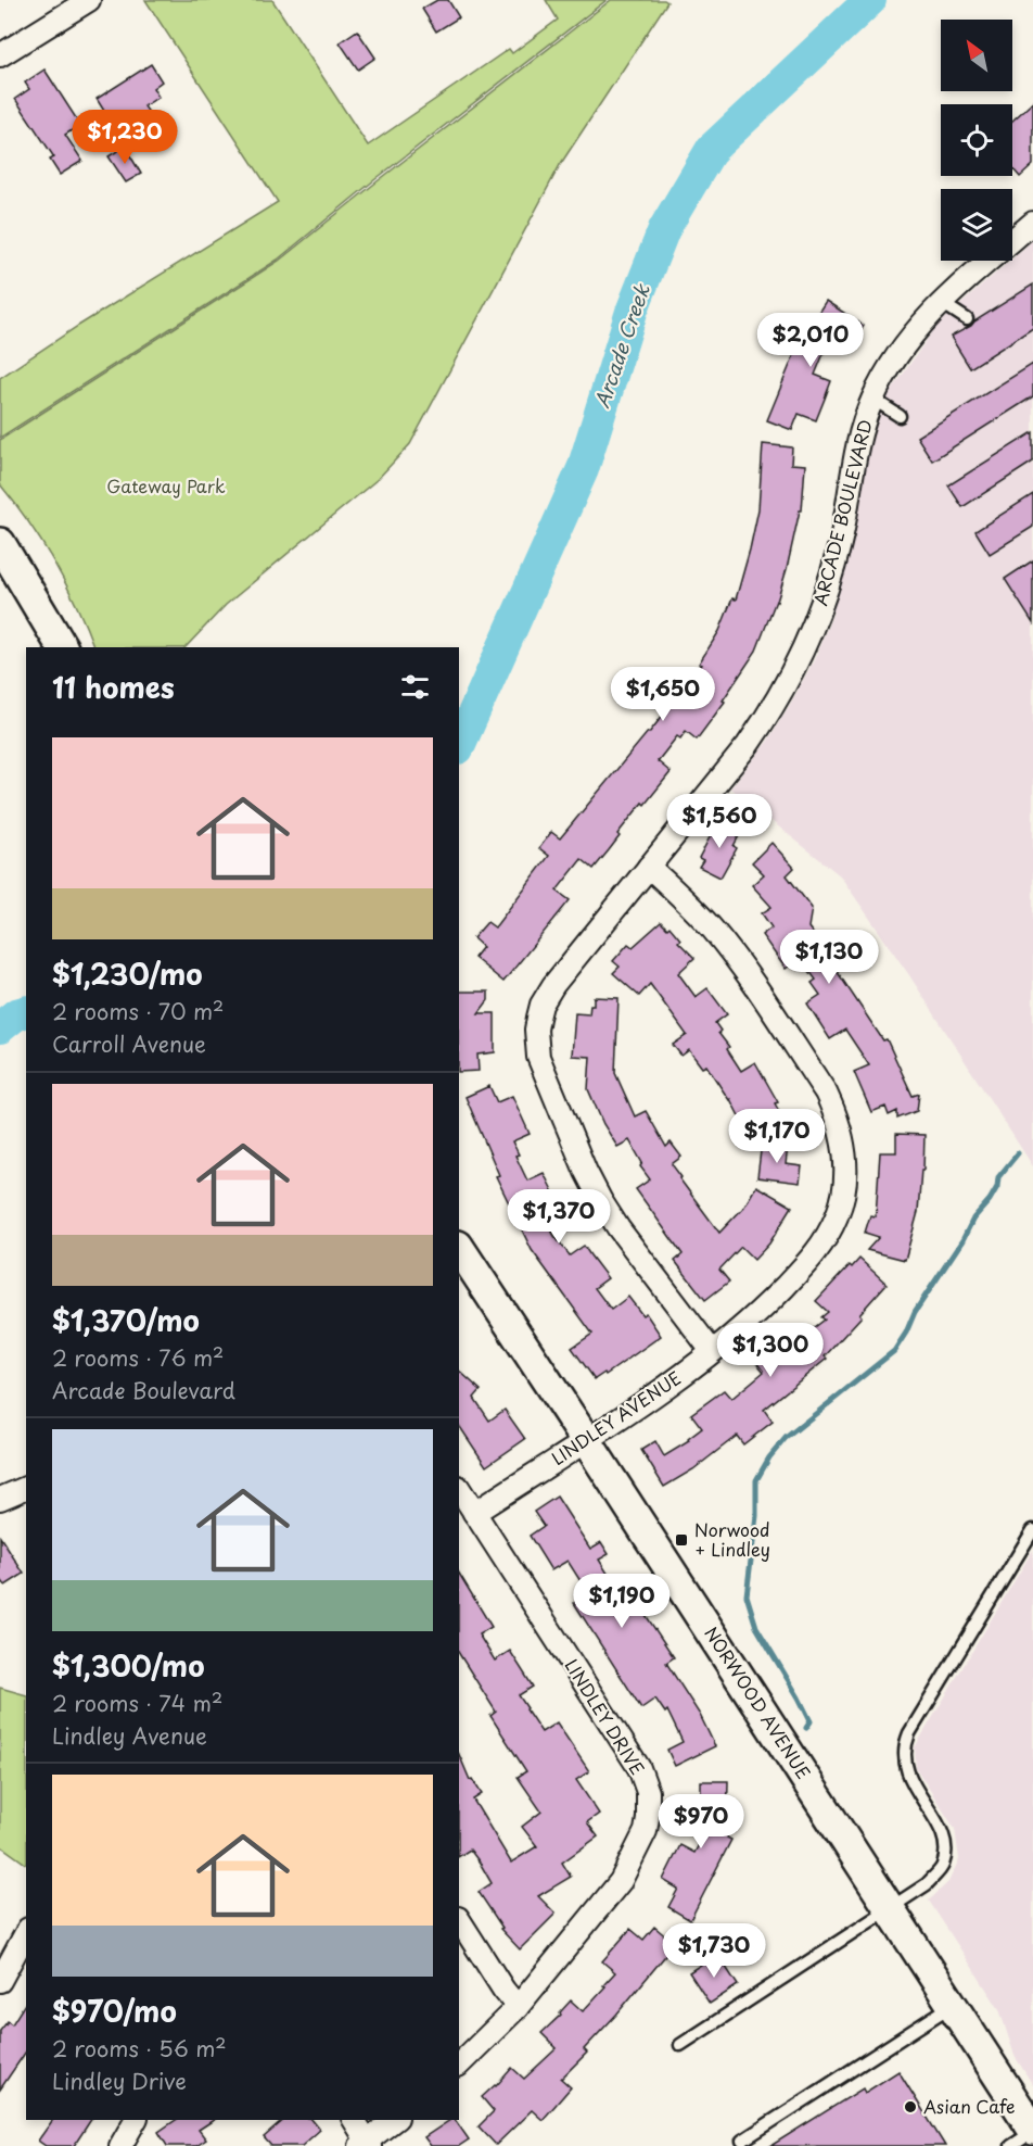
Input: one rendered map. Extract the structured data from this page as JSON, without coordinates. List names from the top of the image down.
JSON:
{
  "streets": {
    "main road": ["NORWOOD AVENUE"],
    "street": ["ARCADE BOULEVARD", "LINDLEY AVENUE", "LINDLEY DRIVE"]
  },
  "crossings": [
    ["ARCADE BOULEVARD", "LINDLEY AVENUE"],
    ["LINDLEY AVENUE", "NORWOOD AVENUE"],
    ["LINDLEY AVENUE", "LINDLEY DRIVE"]
  ],
  "water": ["Arcade Creek"],
  "parks": ["Gateway Park"],
  "places": {
    "transit": ["Norwood + Lindley"],
    "other": ["Asian Cafe"]
  },
  "north": "top left",
  "page": {
    "price": [
      "$1,230",
      "$2,010",
      "$1,650",
      "$1,560",
      "$1,130",
      "$1,170",
      "$1,370",
      "$1,300",
      "$1,190",
      "$970",
      "$1,730"
    ],
    "heading": "11 homes",
    "list": [
      {
        "name": "$1,230/mo",
        "note": "2 rooms · 70 m² · Carroll Avenue"
      },
      {
        "name": "$1,370/mo",
        "note": "2 rooms · 76 m² · Arcade Boulevard"
      },
      {
        "name": "$1,300/mo",
        "note": "2 rooms · 74 m² · Lindley Avenue"
      },
      {
        "name": "$970/mo",
        "note": "2 rooms · 56 m² · Lindley Drive"
      }
    ]
  }
}
